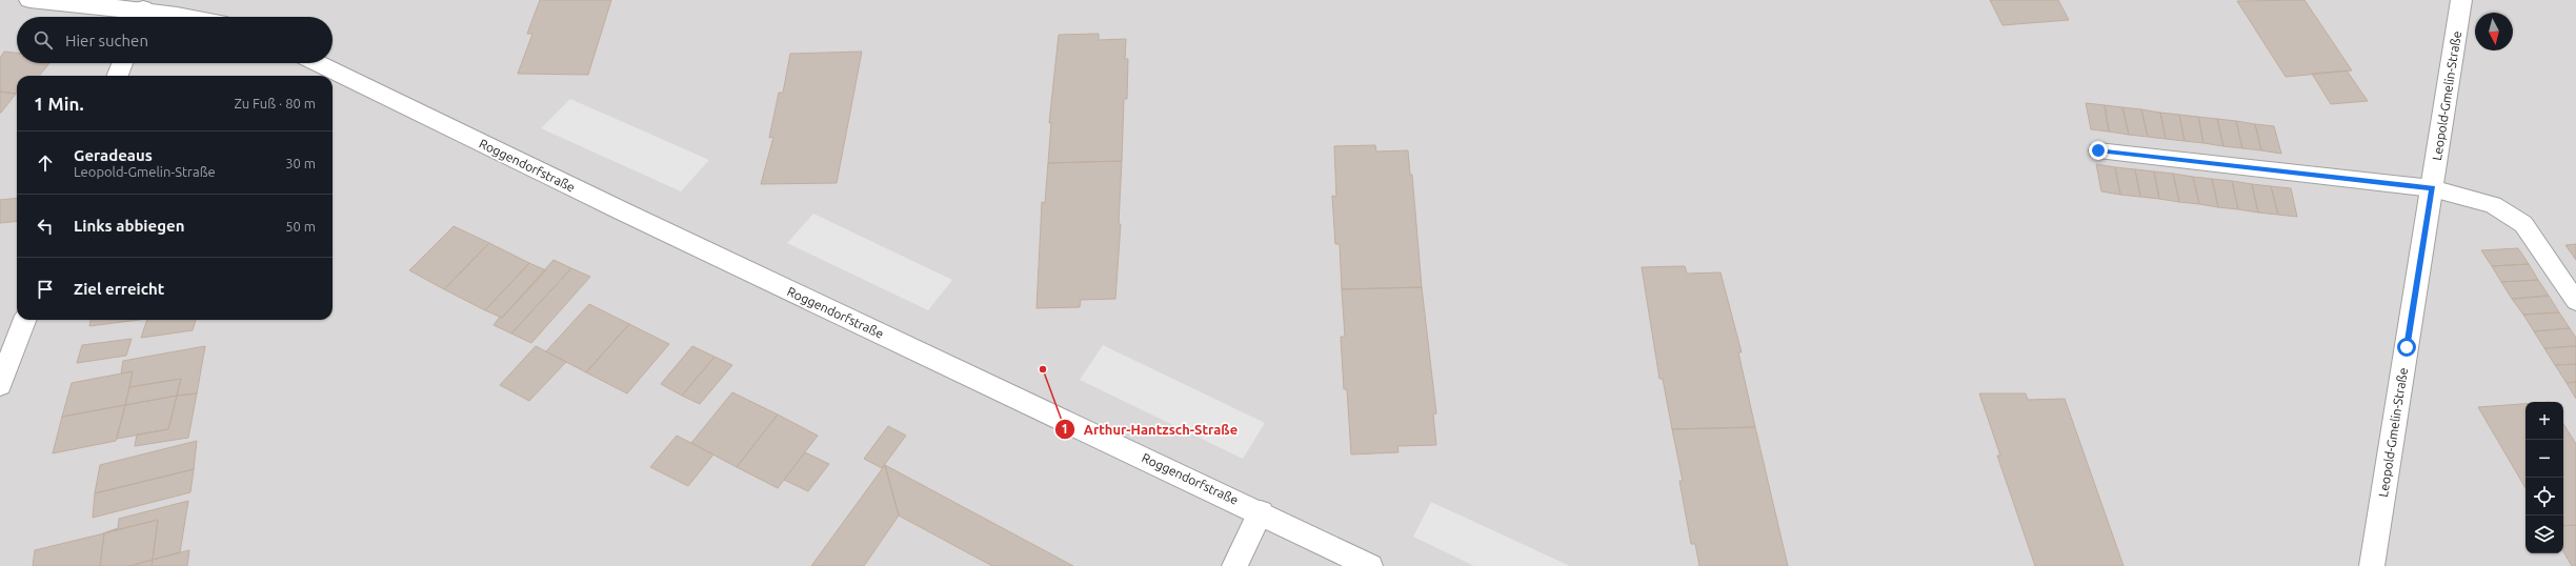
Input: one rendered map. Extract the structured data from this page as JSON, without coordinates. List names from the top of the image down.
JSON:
{
  "streets": {
    "street": ["Leopold-Gmelin-Straße", "Roggendorfstraße"]
  },
  "places": ["Arthur-Hantzsch-Straße"],
  "north": "bottom",
  "page": {
    "search": "Hier suchen",
    "heading": ["1 Min.", "Zu Fuß · 80 m"],
    "list": [
      ["Geradeaus", "Leopold-Gmelin-Straße", "30 m"],
      ["Links abbiegen", "50 m"],
      "Ziel erreicht"
    ],
    "map_buttons": ["+", "−"]
  }
}
